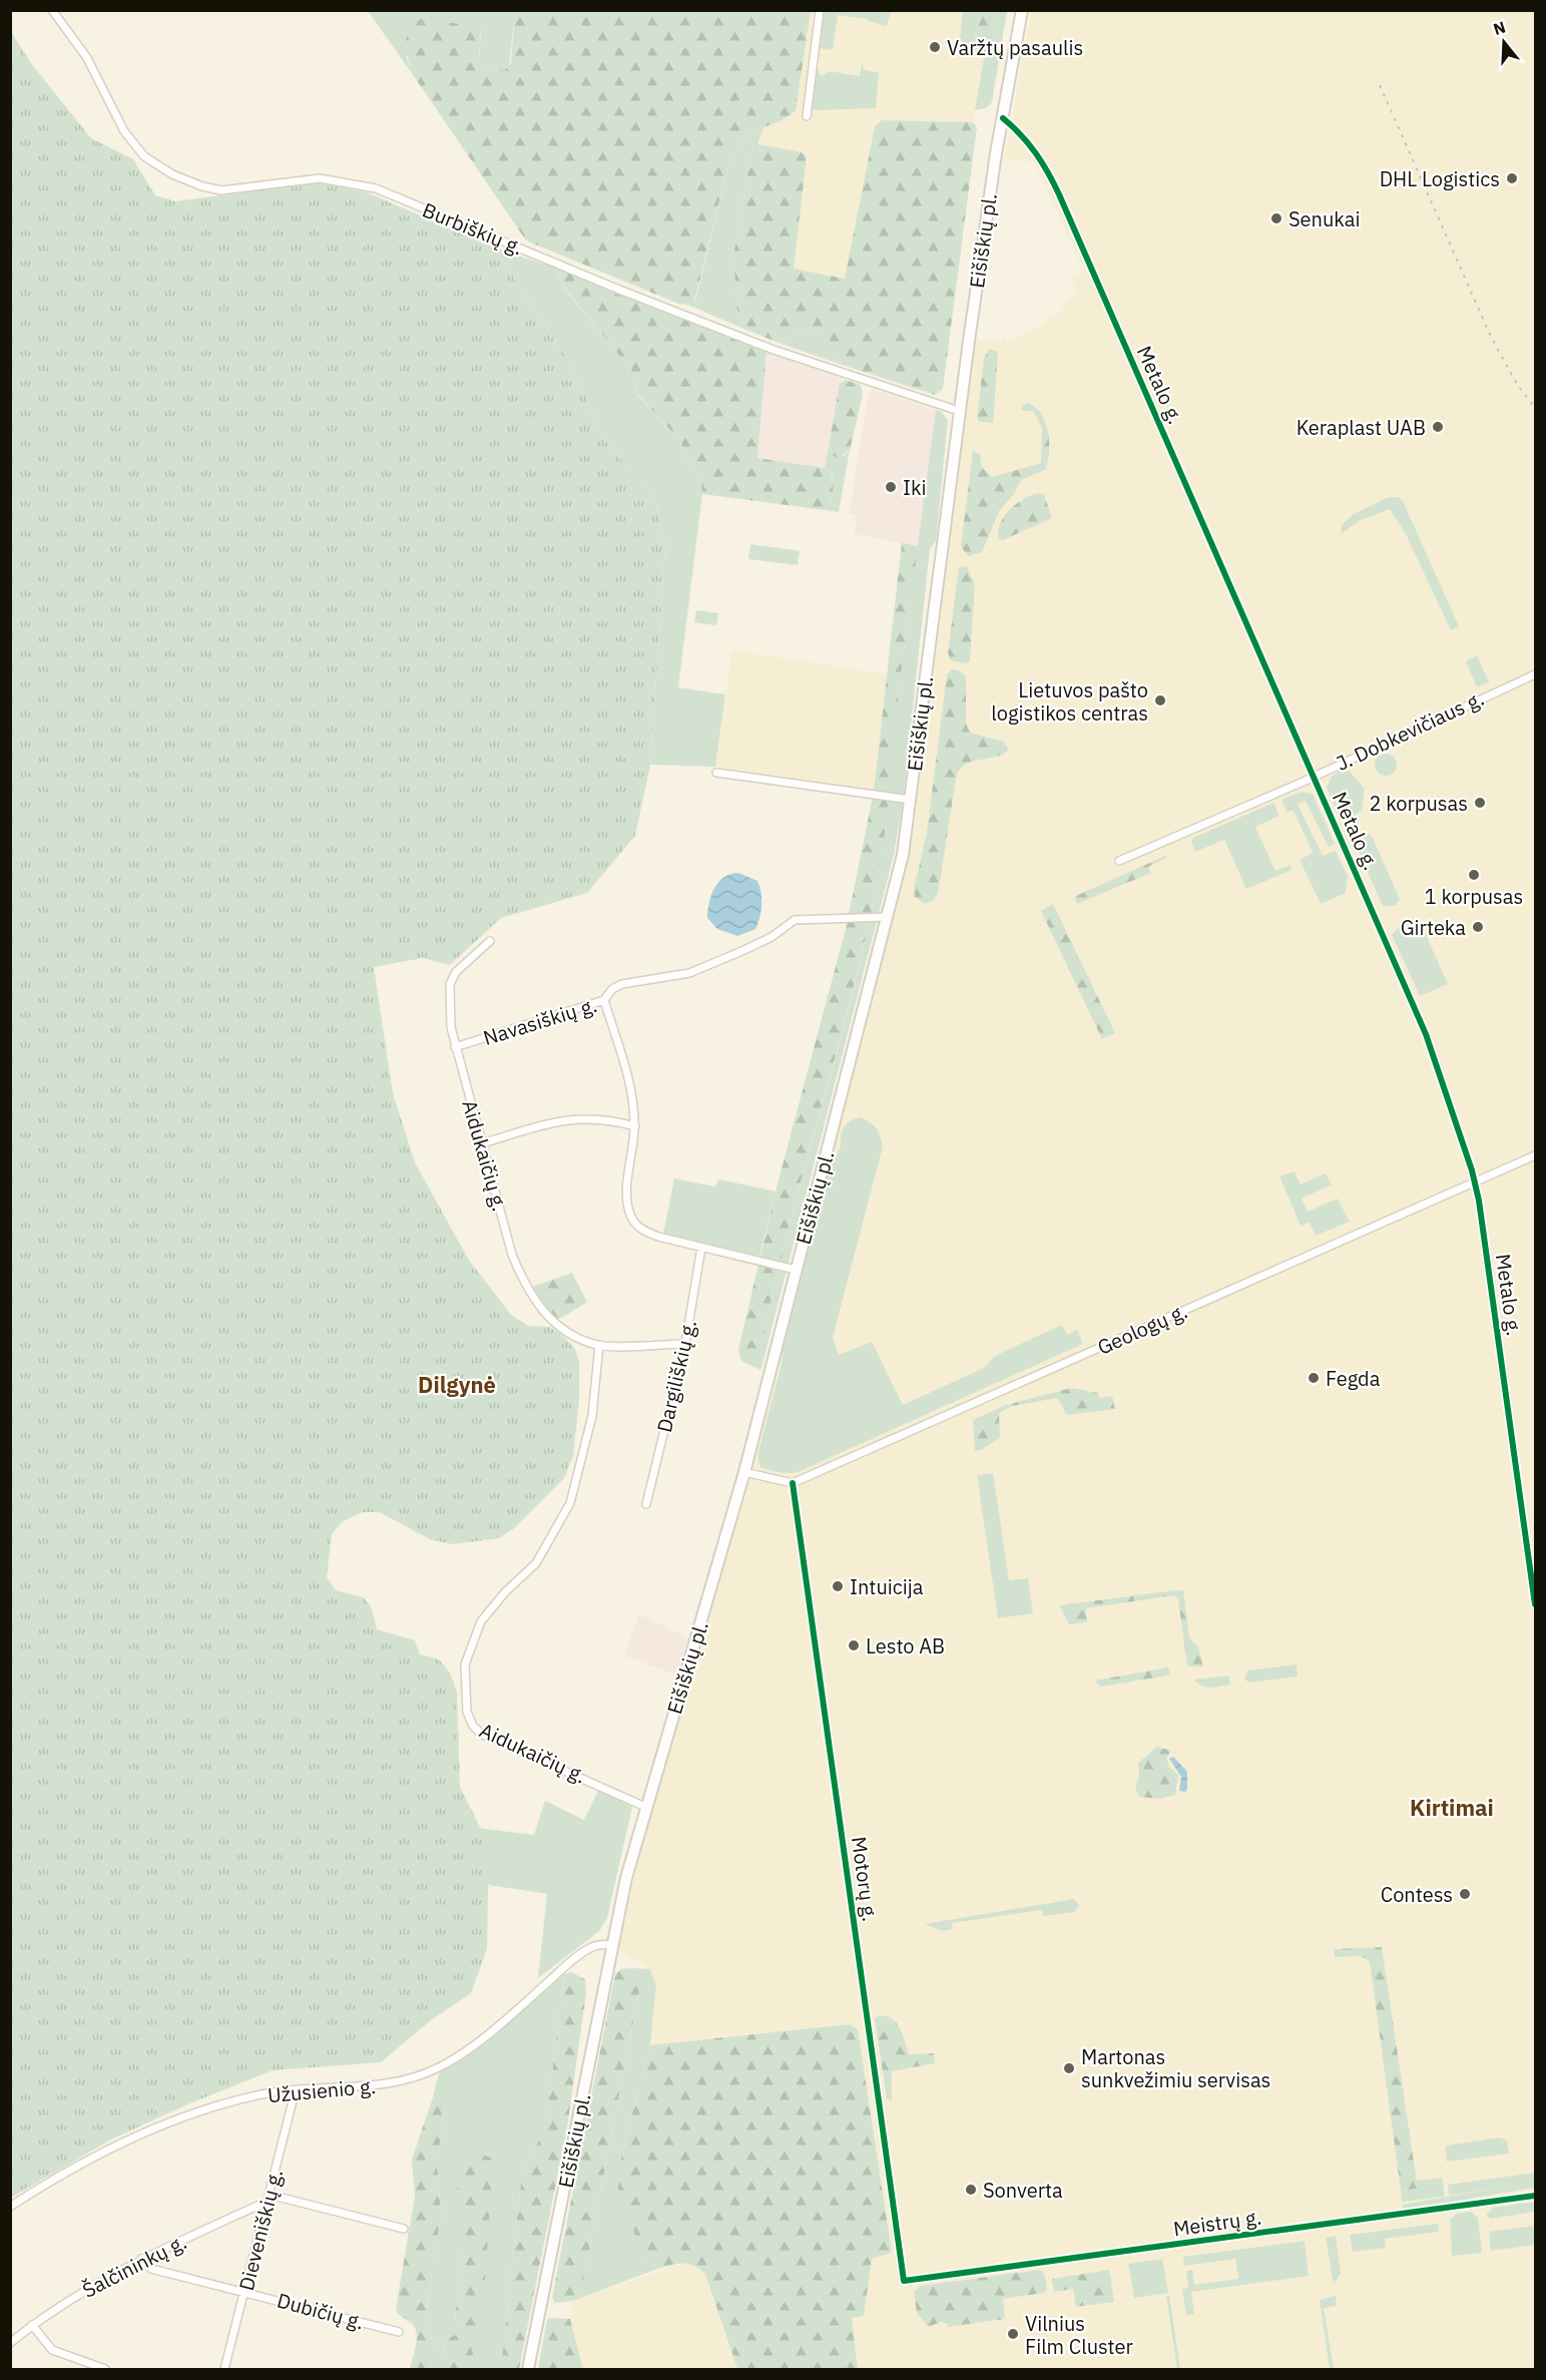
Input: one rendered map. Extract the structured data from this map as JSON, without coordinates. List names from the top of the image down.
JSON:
{
  "streets": {
    "main road": ["Eišiškių pl."],
    "street": [
      "Burbiškių g.",
      "Metalo g.",
      "J. Dobkevičiaus g.",
      "Navasiškių g.",
      "Aidukaičių g.",
      "Geologų g.",
      "Dargiliškių g.",
      "Motorų g.",
      "Užusienio g.",
      "Meistrų g.",
      "Dieveniškių g.",
      "Šalčininkų g.",
      "Dubičių g."
    ]
  },
  "crossings": [
    ["Burbiškių g.", "Eišiškių pl."],
    ["Eišiškių pl.", "Metalo g."],
    ["Eišiškių pl.", "Navasiškių g."],
    ["Eišiškių pl.", "Aidukaičių g."],
    ["Eišiškių pl.", "Užusienio g."],
    ["Metalo g.", "J. Dobkevičiaus g."],
    ["Metalo g.", "Geologų g."],
    ["Navasiškių g.", "Aidukaičių g."],
    ["Navasiškių g.", "Dargiliškių g."],
    ["Aidukaičių g.", "Dargiliškių g."],
    ["Geologų g.", "Motorų g."],
    ["Motorų g.", "Meistrų g."],
    ["Užusienio g.", "Dieveniškių g."],
    ["Dieveniškių g.", "Šalčininkų g."],
    ["Dieveniškių g.", "Dubičių g."],
    ["Šalčininkų g.", "Dubičių g."]
  ],
  "districts": ["Dilgynė", "Kirtimai"],
  "places": [
    "Varžtų pasaulis",
    "DHL Logistics",
    "Senukai",
    "Keraplast UAB",
    "Iki",
    "Lietuvos pašto logistikos centras",
    "2 korpusas",
    "1 korpusas",
    "Girteka",
    "Fegda",
    "Intuicija",
    "Lesto AB",
    "Contess",
    "Martonas sunkvežimiu servisas",
    "Sonverta",
    "Vilnius Film Cluster"
  ],
  "north": "top"
}
